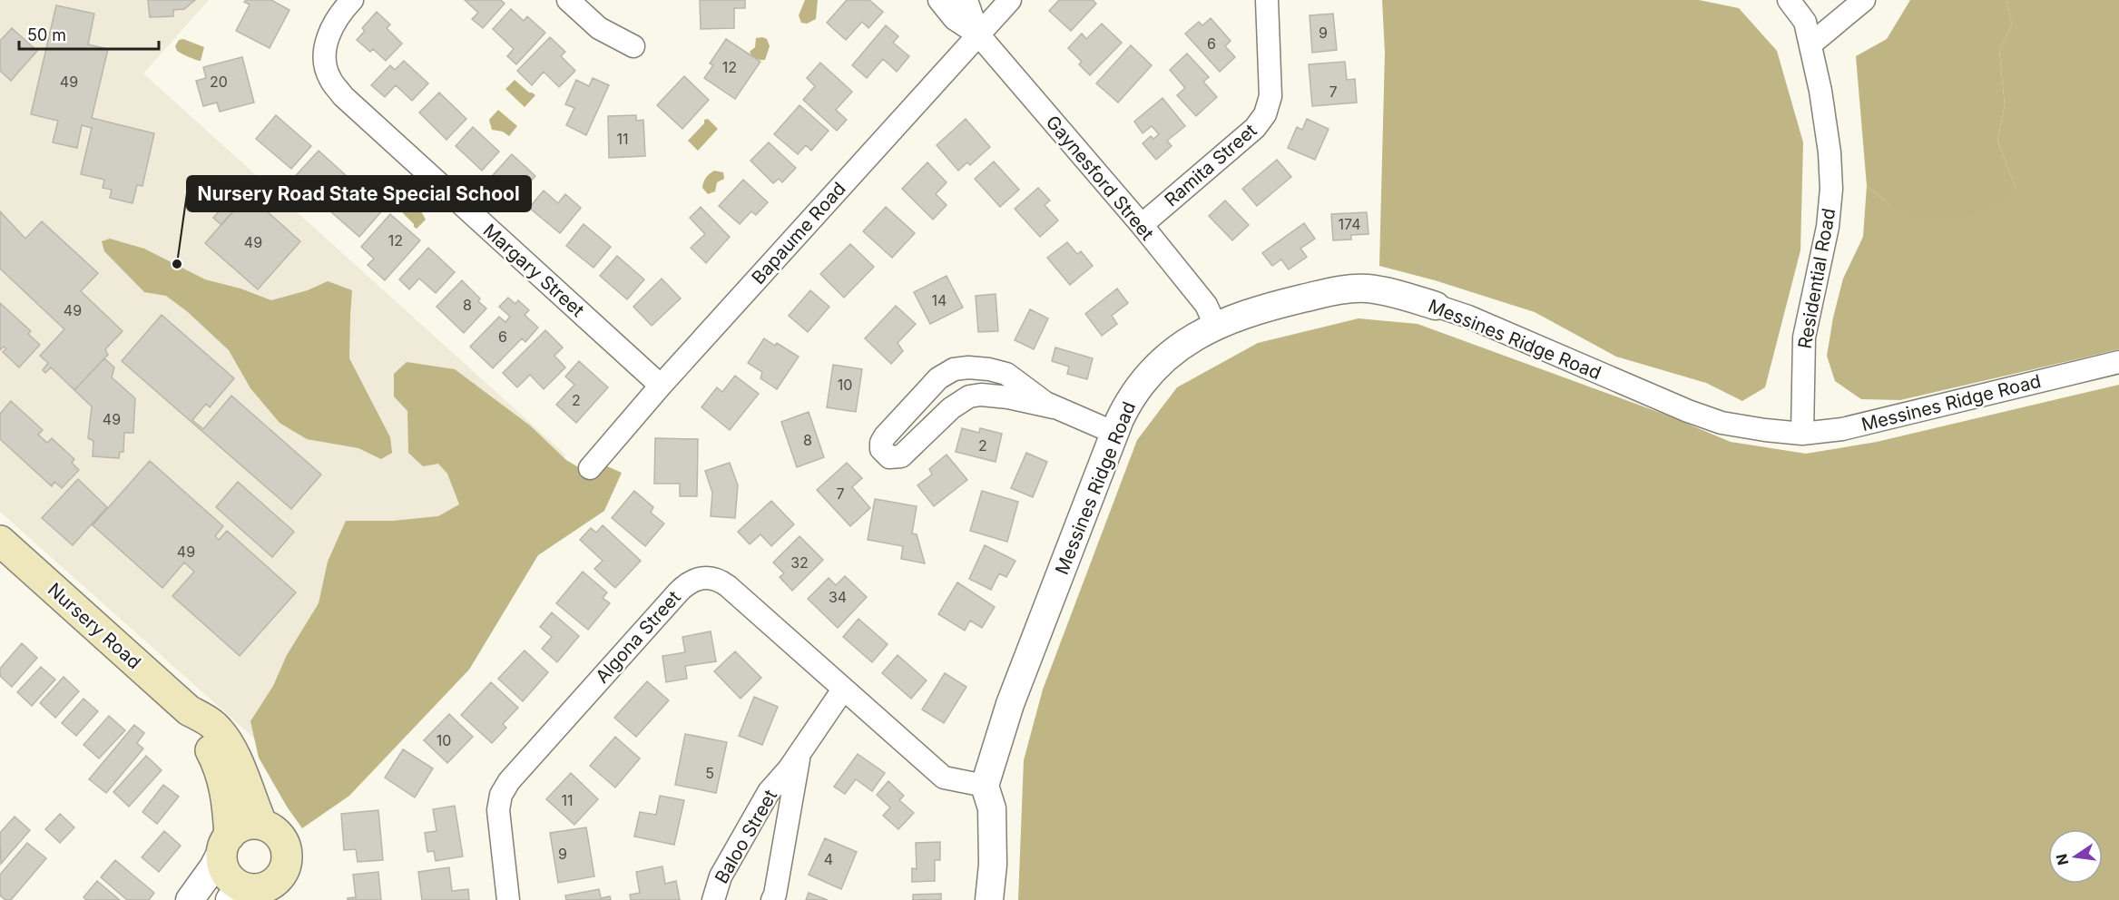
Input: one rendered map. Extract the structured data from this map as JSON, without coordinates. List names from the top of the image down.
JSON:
{
  "streets": {
    "main road": ["Nursery Road"],
    "street": [
      "Ramita Street",
      "Gaynesford Street",
      "Bapaume Road",
      "Margary Street",
      "Residential Road",
      "Messines Ridge Road",
      "Algona Street",
      "Baloo Street"
    ]
  },
  "crossings": [
    ["Ramita Street", "Gaynesford Street"],
    ["Gaynesford Street", "Bapaume Road"],
    ["Gaynesford Street", "Messines Ridge Road"],
    ["Bapaume Road", "Margary Street"],
    ["Residential Road", "Messines Ridge Road"],
    ["Messines Ridge Road", "Algona Street"],
    ["Algona Street", "Baloo Street"]
  ],
  "places": ["Nursery Road State Special School"],
  "house_numbers": [
    "9",
    "6",
    "12",
    "49",
    "20",
    "7",
    "11",
    "174",
    "12",
    "49",
    "14",
    "8",
    "49",
    "6",
    "10",
    "2",
    "49",
    "8",
    "2",
    "7",
    "49",
    "32",
    "34",
    "10",
    "5",
    "11",
    "9",
    "4"
  ],
  "scale_bar": "50 m",
  "north": "left"
}
